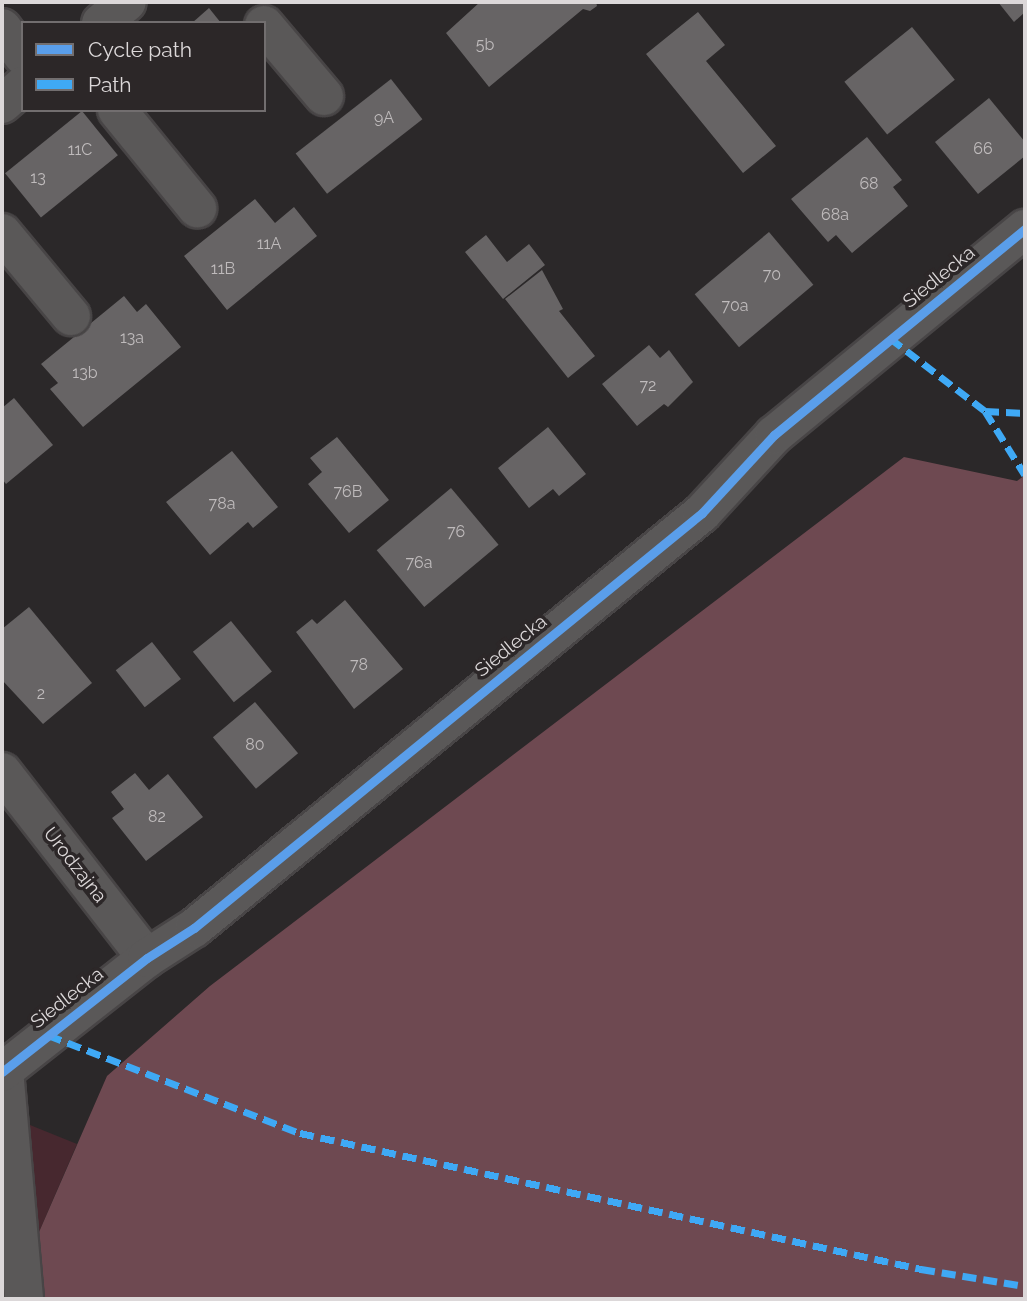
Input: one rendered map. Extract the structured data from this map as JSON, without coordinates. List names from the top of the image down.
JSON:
{
  "streets": {
    "street": ["Siedlecka", "Urodzajna"]
  },
  "crossings": [
    ["Siedlecka", "Urodzajna"]
  ],
  "house_numbers": [
    "5b",
    "9A",
    "66",
    "11C",
    "13",
    "68",
    "68a",
    "11A",
    "11B",
    "70",
    "70a",
    "13a",
    "13b",
    "72",
    "76B",
    "78a",
    "76",
    "76a",
    "78",
    "2",
    "80",
    "82"
  ],
  "legend": ["Cycle path", "Path"]
}
